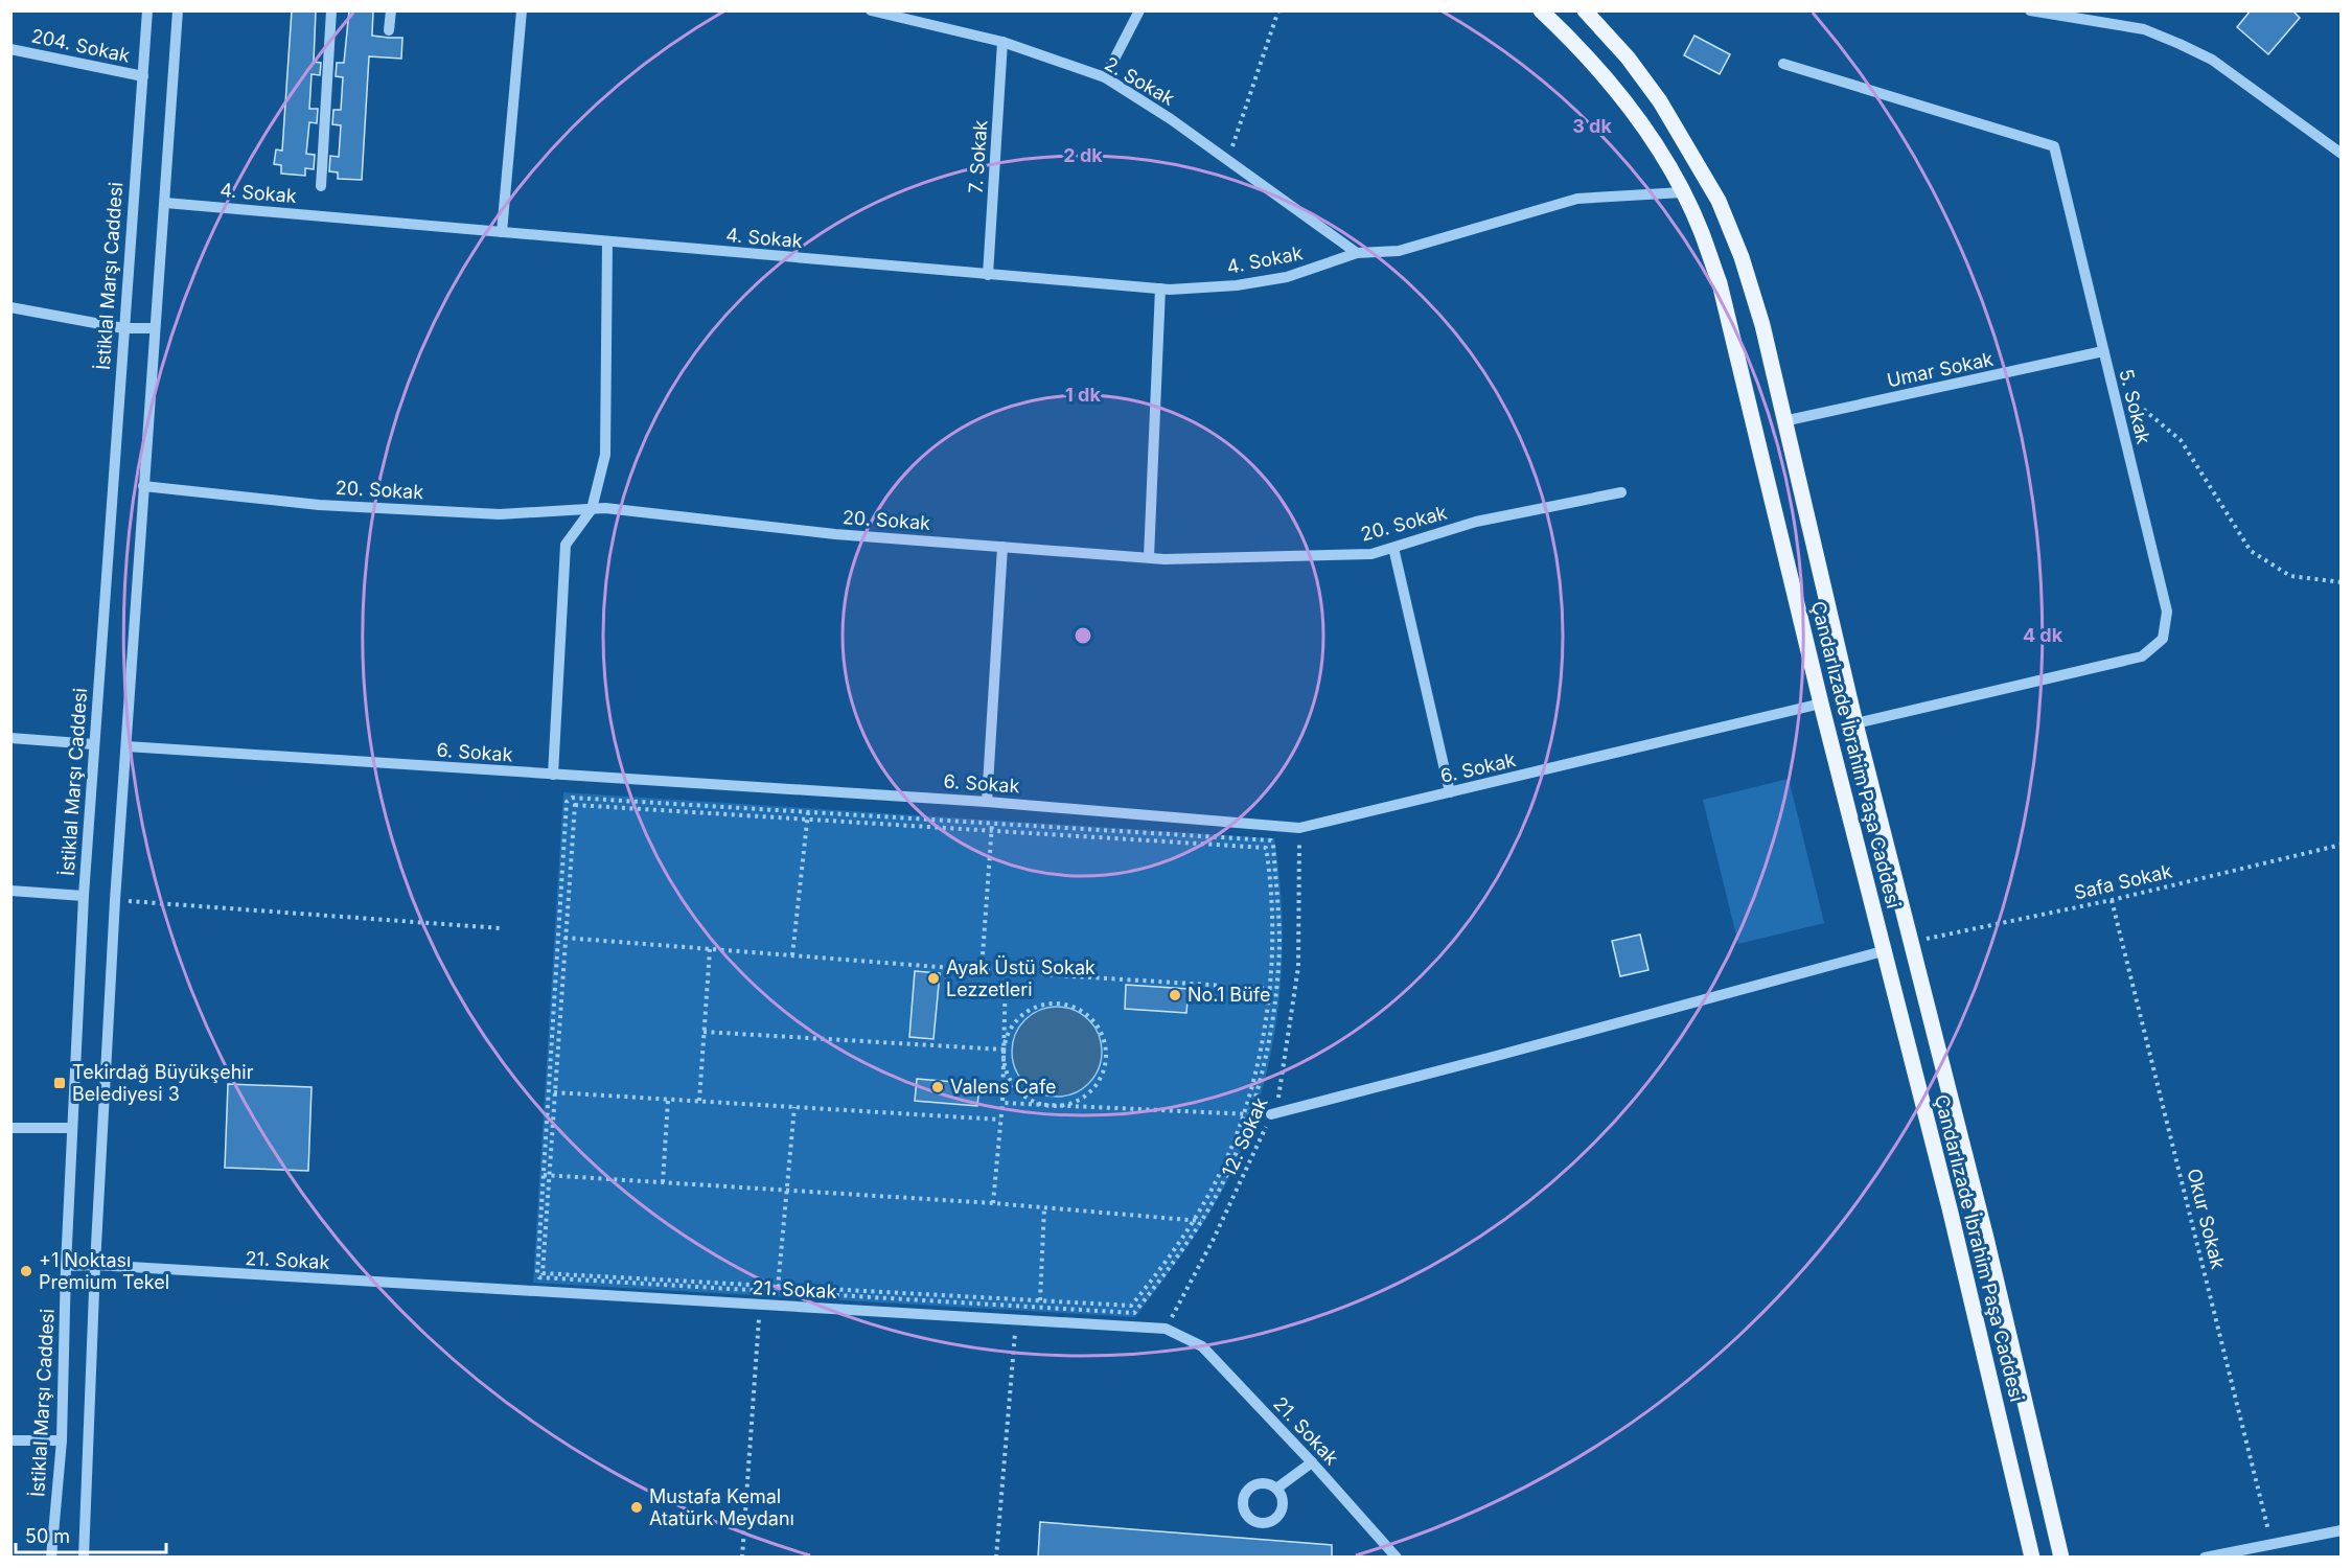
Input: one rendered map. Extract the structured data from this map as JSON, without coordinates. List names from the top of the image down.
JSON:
{
  "streets": {
    "main road": ["Çandarlızade İbrahim Paşa Caddesi"],
    "street": [
      "204. Sokak",
      "2. Sokak",
      "7. Sokak",
      "4. Sokak",
      "İstiklal Marşı Caddesi",
      "Umar Sokak",
      "5. Sokak",
      "20. Sokak",
      "6. Sokak",
      "21. Sokak"
    ],
    "path": ["Safa Sokak", "12. Sokak", "Okur Sokak"]
  },
  "crossings": [
    ["204. Sokak", "İstiklal Marşı Caddesi"],
    ["2. Sokak", "7. Sokak"],
    ["2. Sokak", "4. Sokak"],
    ["7. Sokak", "4. Sokak"],
    ["4. Sokak", "Çandarlızade İbrahim Paşa Caddesi"],
    ["İstiklal Marşı Caddesi", "21. Sokak"],
    ["Umar Sokak", "5. Sokak"],
    ["Umar Sokak", "Çandarlızade İbrahim Paşa Caddesi"],
    ["5. Sokak", "Çandarlızade İbrahim Paşa Caddesi"],
    ["6. Sokak", "Çandarlızade İbrahim Paşa Caddesi"],
    ["6. Sokak", "12. Sokak"],
    ["Çandarlızade İbrahim Paşa Caddesi", "Safa Sokak"],
    ["Safa Sokak", "Okur Sokak"],
    ["12. Sokak", "21. Sokak"]
  ],
  "places": {
    "other": [
      "Ayak Üstü Sokak Lezzetleri",
      "No.1 Büfe",
      "Valens Cafe",
      "+1 Noktası Premium Tekel",
      "Mustafa Kemal Atatürk Meydanı"
    ],
    "transit": ["Tekirdağ Büyükşehir Belediyesi 3"]
  },
  "scale_bar": "50 m",
  "rings": [
    "3 dk",
    "2 dk",
    "1 dk",
    "4 dk"
  ]
}
